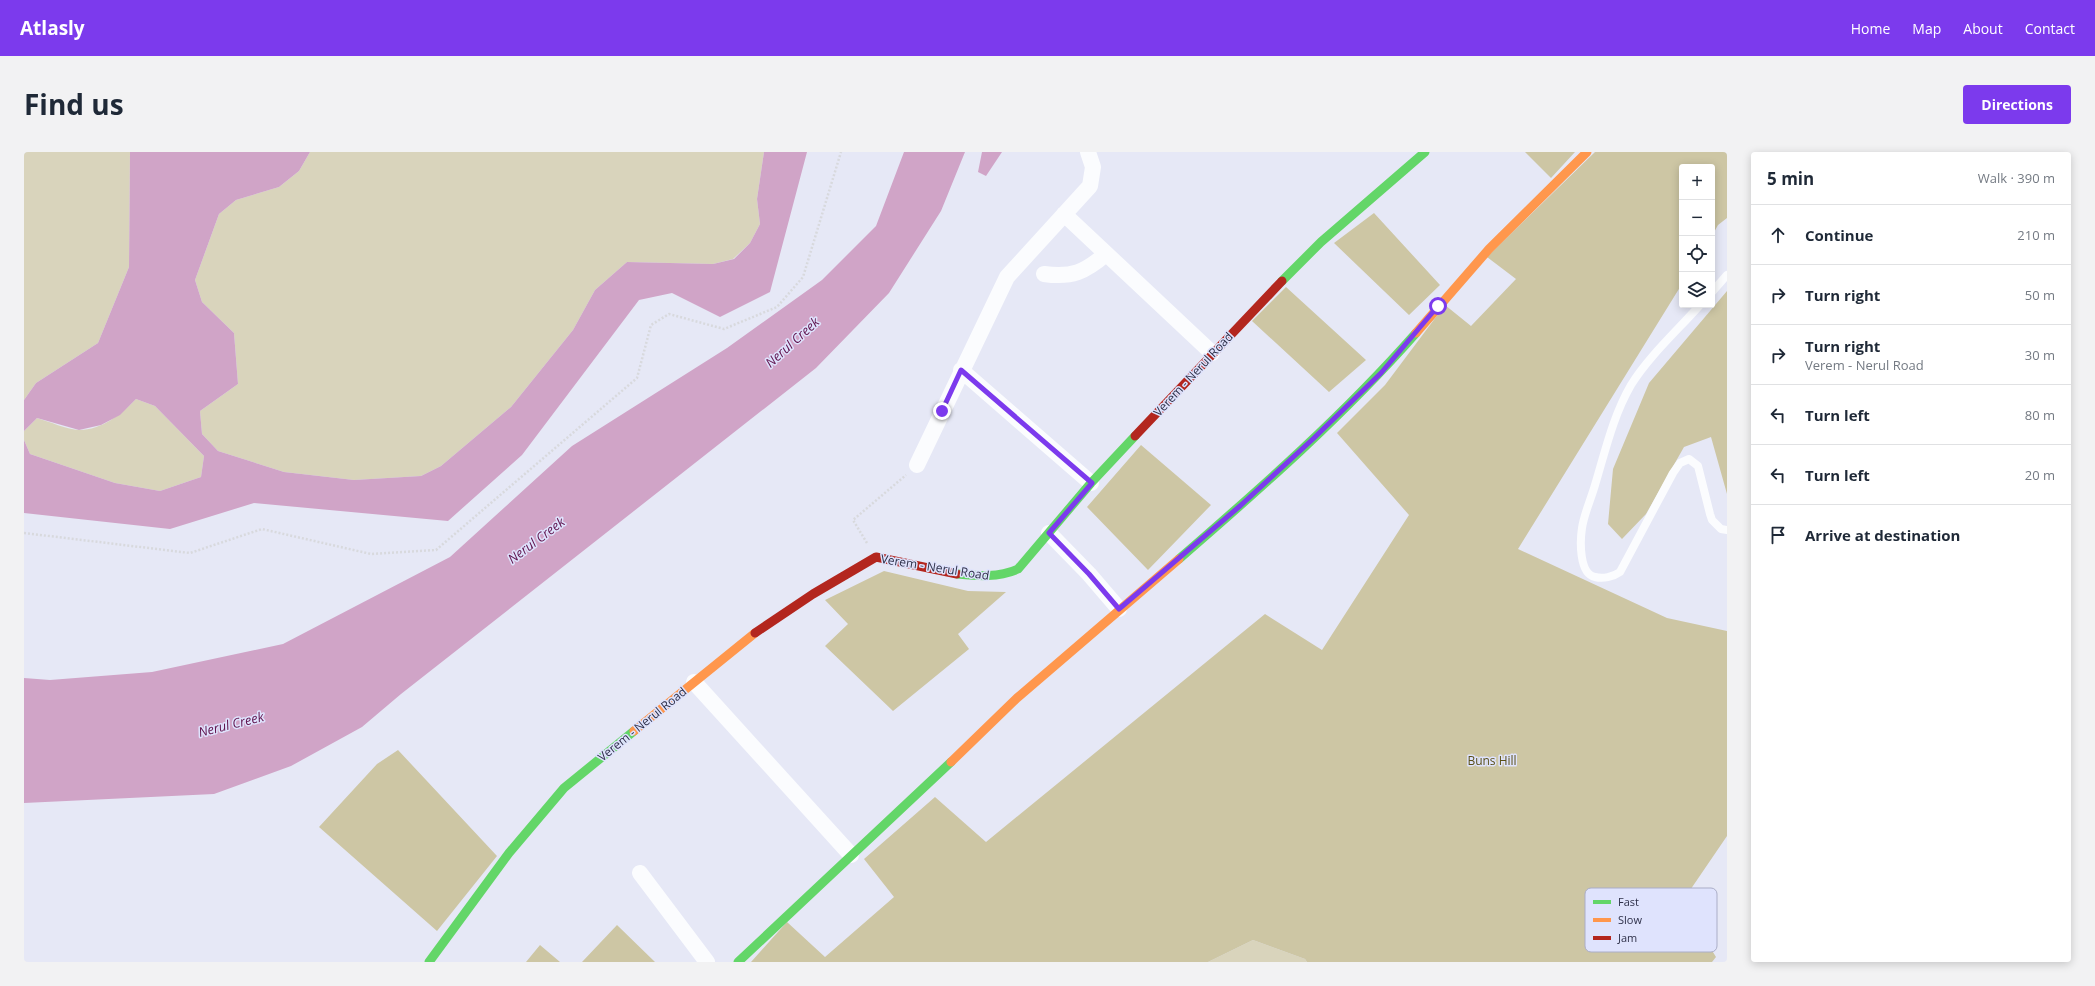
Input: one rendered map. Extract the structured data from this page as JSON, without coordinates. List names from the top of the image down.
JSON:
{
  "streets": {
    "main road": ["Verem - Nerul Road"]
  },
  "water": ["Nerul Creek"],
  "parks": ["Buns Hill"],
  "legend": ["Fast", "Slow", "Jam"],
  "page": {
    "header": "Atlasly",
    "nav": [
      "Home",
      "Map",
      "About",
      "Contact"
    ],
    "title": "Find us",
    "buttons": "Directions",
    "heading": ["5 min", "Walk · 390 m"],
    "map_buttons": ["+", "−"],
    "list": [
      ["Continue", "210 m"],
      ["Turn right", "50 m"],
      ["Turn right", "Verem - Nerul Road", "30 m"],
      ["Turn left", "80 m"],
      ["Turn left", "20 m"],
      "Arrive at destination"
    ]
  }
}
